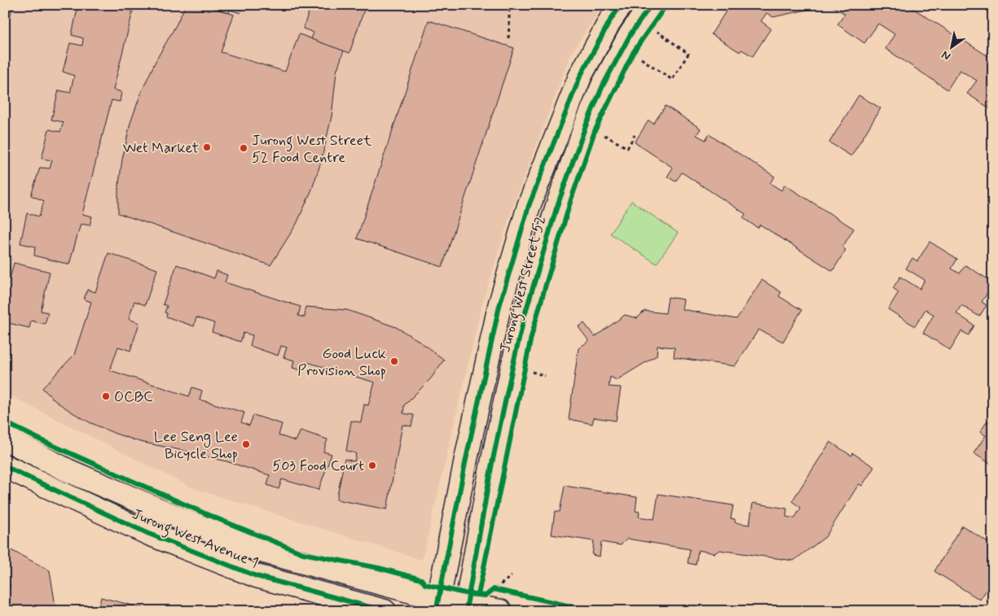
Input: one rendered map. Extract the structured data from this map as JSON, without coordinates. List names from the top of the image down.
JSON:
{
  "streets": {
    "street": ["Jurong West Street 52", "Jurong West Avenue 1"]
  },
  "crossings": [
    ["Jurong West Street 52", "Jurong West Avenue 1"]
  ],
  "places": [
    "Wet Market",
    "Jurong West Street 52 Food Centre",
    "Good Luck Provision Shop",
    "OCBC",
    "Lee Seng Lee Bicycle Shop",
    "503 Food Court"
  ],
  "north": "bottom left"
}
